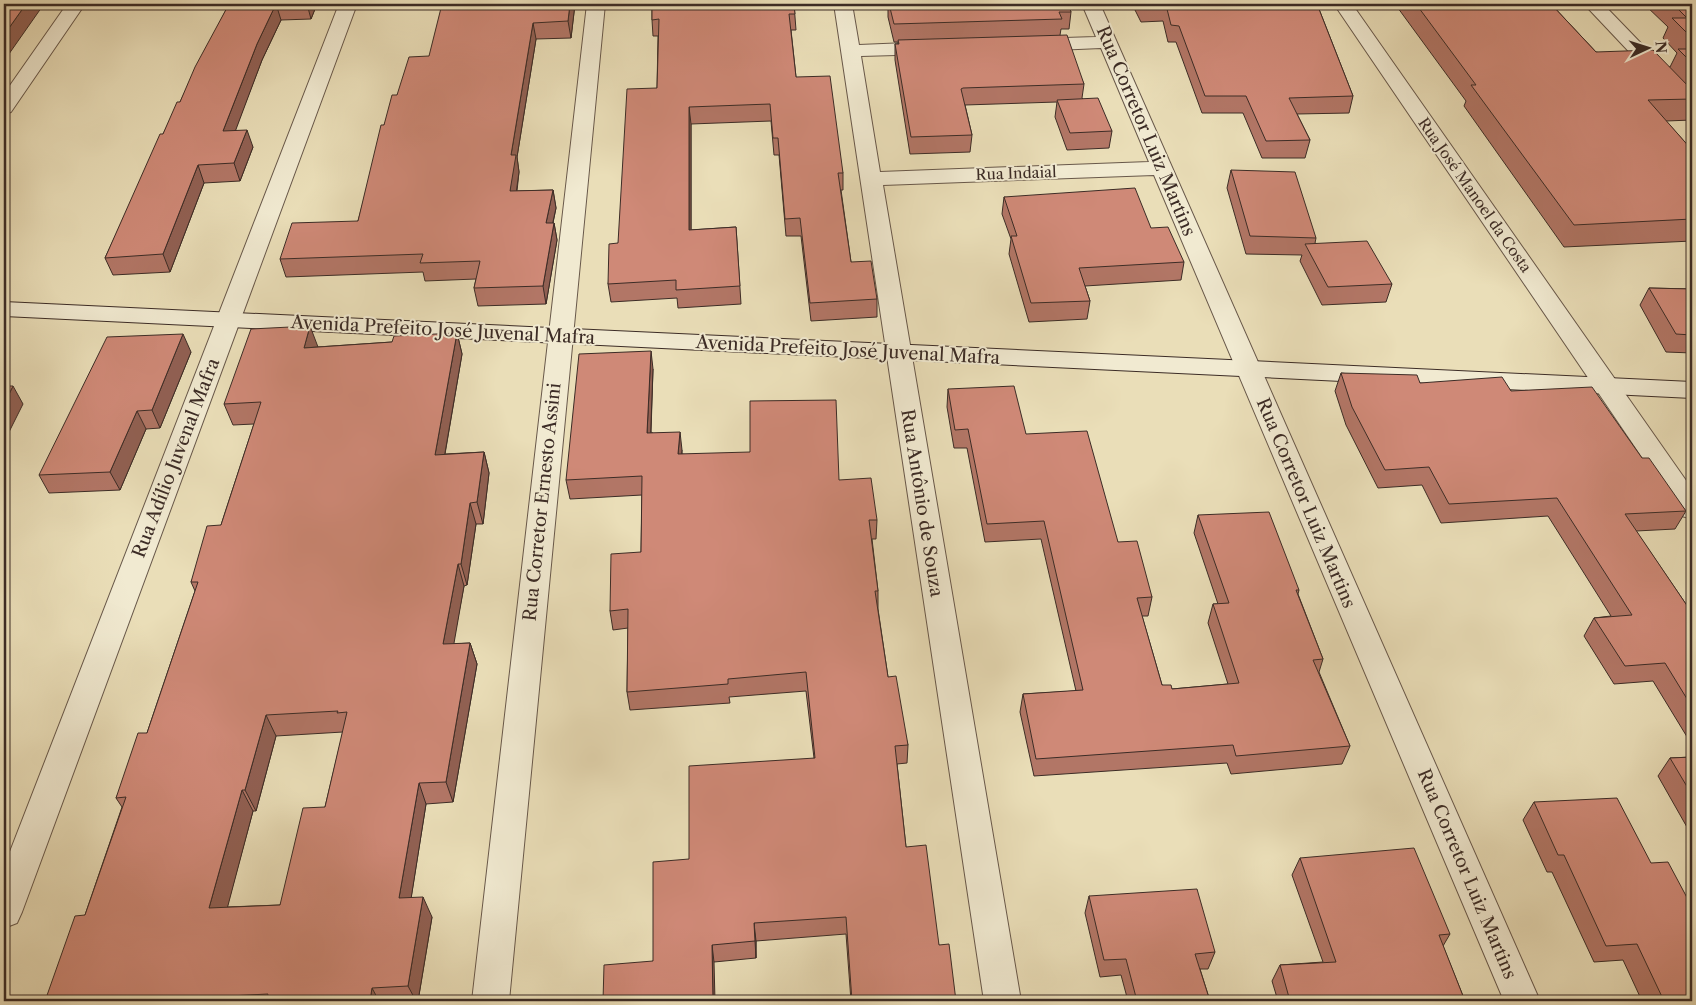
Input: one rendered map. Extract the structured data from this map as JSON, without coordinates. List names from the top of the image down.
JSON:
{
  "streets": {
    "street": [
      "Rua Corretor Luiz Martins",
      "Rua Indaial",
      "Rua José Manoel da Costa",
      "Avenida Prefeito José Juvenal Mafra",
      "Rua Adílio Juvenal Mafra",
      "Rua Corretor Ernesto Assini",
      "Rua Antônio de Souza"
    ]
  },
  "crossings": [
    ["Rua Corretor Luiz Martins", "Rua Indaial"],
    ["Rua Corretor Luiz Martins", "Avenida Prefeito José Juvenal Mafra"],
    ["Rua Indaial", "Rua Antônio de Souza"],
    ["Rua José Manoel da Costa", "Avenida Prefeito José Juvenal Mafra"],
    ["Avenida Prefeito José Juvenal Mafra", "Rua Adílio Juvenal Mafra"],
    ["Avenida Prefeito José Juvenal Mafra", "Rua Corretor Ernesto Assini"],
    ["Avenida Prefeito José Juvenal Mafra", "Rua Antônio de Souza"]
  ],
  "north": "right"
}
